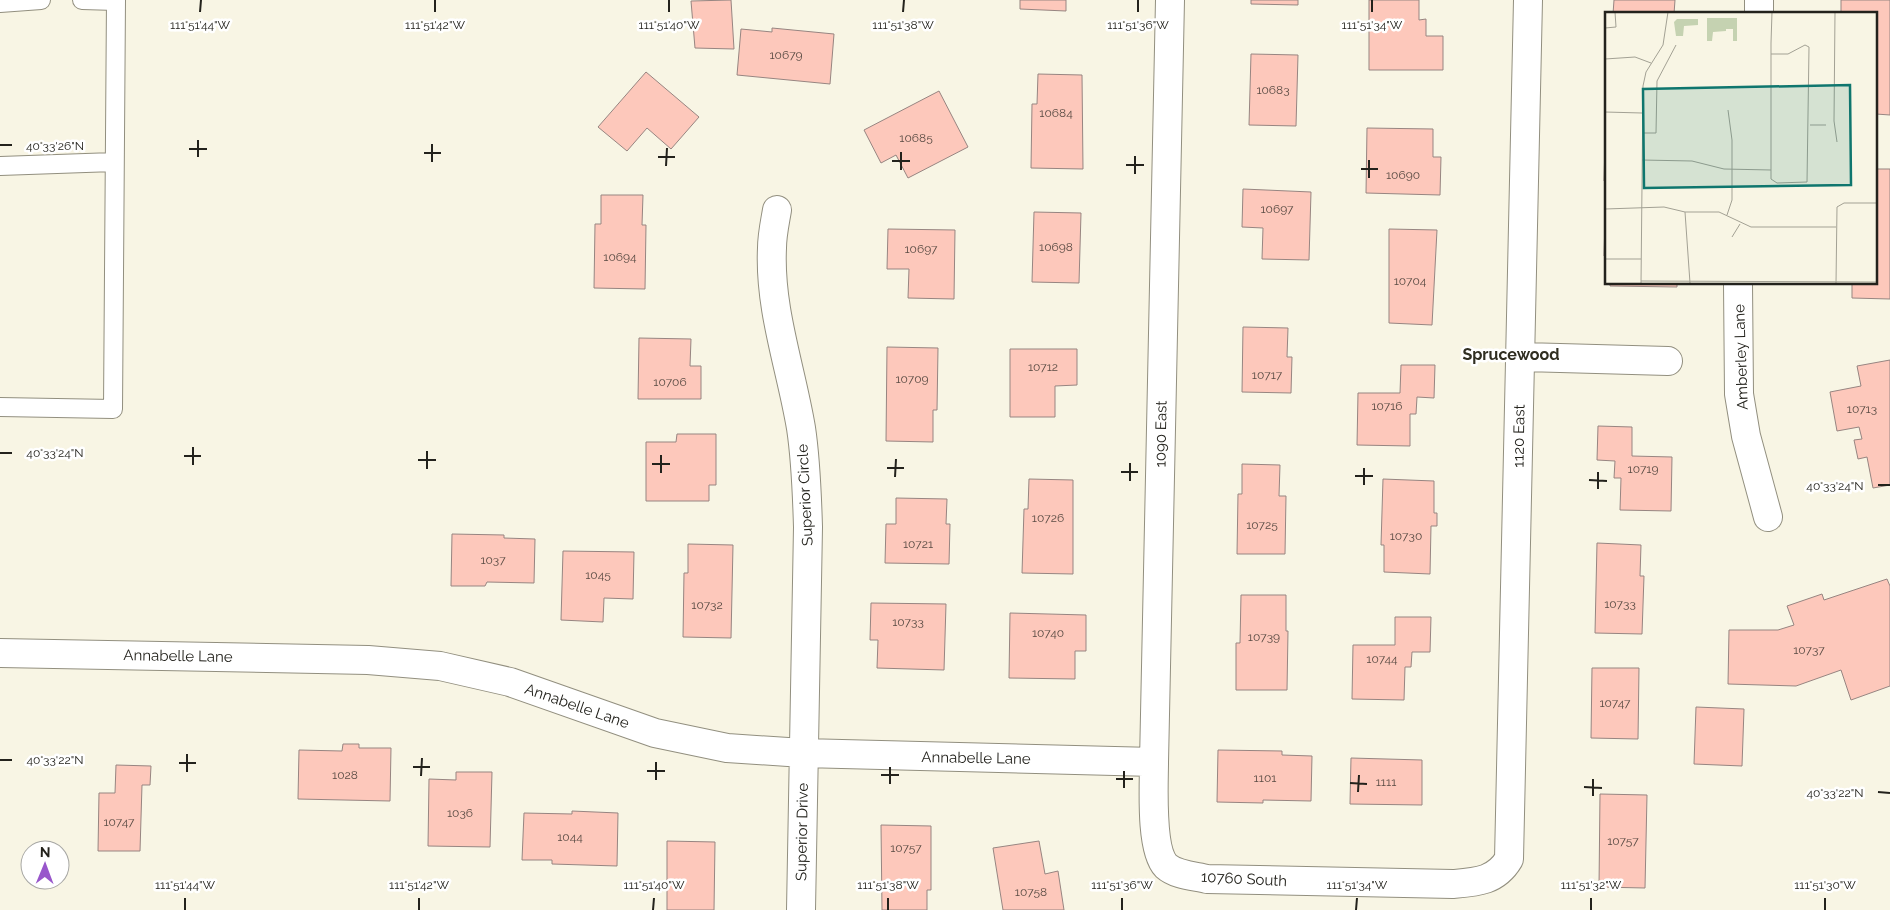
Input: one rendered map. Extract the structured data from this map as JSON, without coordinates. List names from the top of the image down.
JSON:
{
  "streets": {
    "street": [
      "Amberley Lane",
      "1090 East",
      "1120 East",
      "Superior Circle",
      "Annabelle Lane",
      "Superior Drive",
      "10760 South"
    ]
  },
  "crossings": [
    ["1090 East", "Annabelle Lane"],
    ["1090 East", "10760 South"],
    ["1120 East", "10760 South"],
    ["Superior Circle", "Annabelle Lane"],
    ["Superior Circle", "Superior Drive"],
    ["Annabelle Lane", "Superior Drive"]
  ],
  "districts": ["Sprucewood"],
  "house_numbers": [
    "10679",
    "10683",
    "10684",
    "10685",
    "10690",
    "10697",
    "10698",
    "10697",
    "10694",
    "10704",
    "10712",
    "10717",
    "10709",
    "10706",
    "10716",
    "10713",
    "10719",
    "10726",
    "10725",
    "10730",
    "10721",
    "1037",
    "1045",
    "10733",
    "10732",
    "10733",
    "10740",
    "10739",
    "10737",
    "10744",
    "10747",
    "1028",
    "1101",
    "1111",
    "1036",
    "10747",
    "1044",
    "10757",
    "10757",
    "10758"
  ],
  "north": "top",
  "coordinates": [
    "111°51'44\"W",
    "111°51'42\"W",
    "111°51'40\"W",
    "111°51'38\"W",
    "111°51'36\"W",
    "111°51'34\"W",
    "40°33'26\"N",
    "40°33'24\"N",
    "40°33'22\"N",
    "111°51'32\"W",
    "111°51'30\"W"
  ]
}
